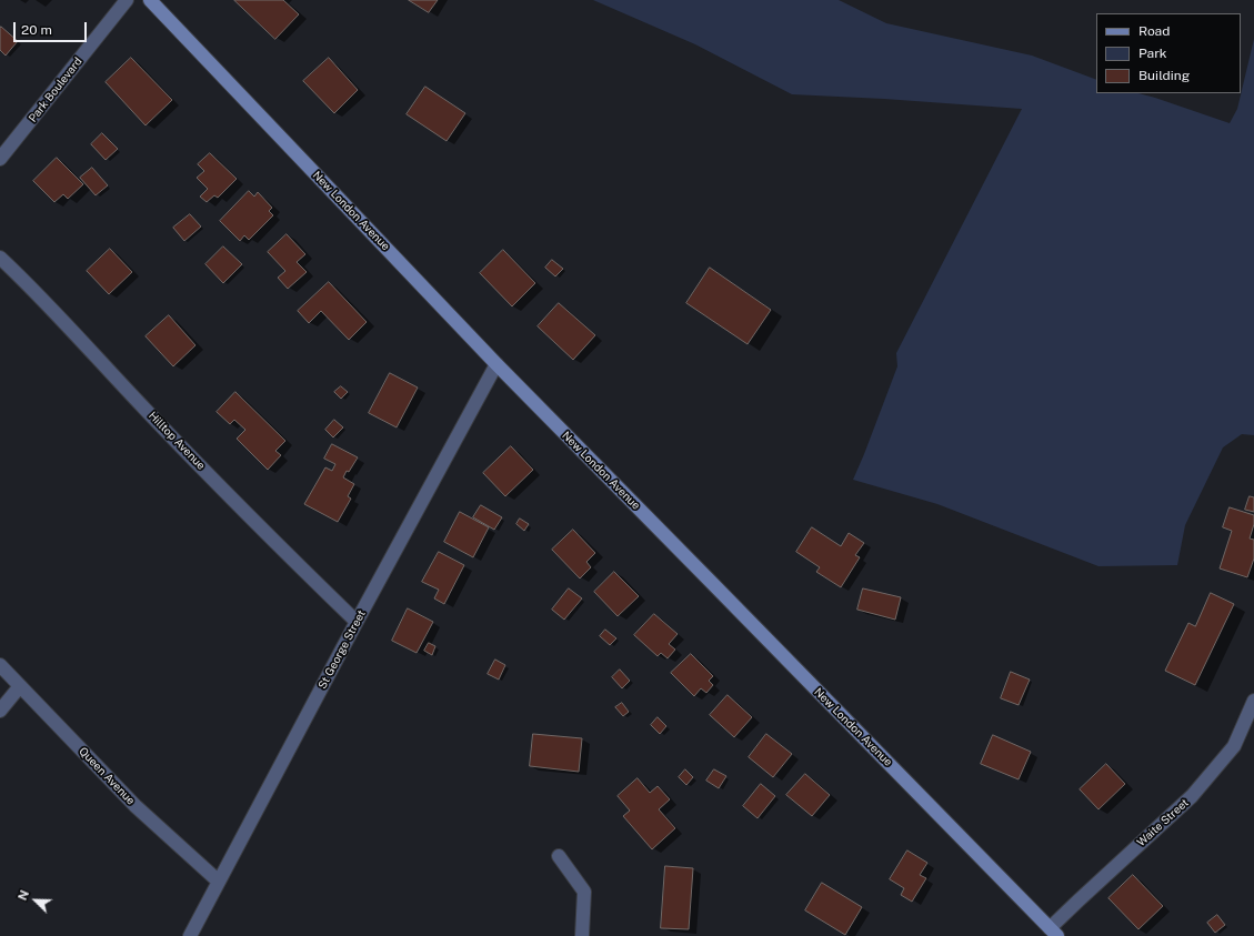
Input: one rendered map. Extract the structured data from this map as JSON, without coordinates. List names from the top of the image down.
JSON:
{
  "streets": {
    "main road": ["New London Avenue"],
    "street": [
      "Park Boulevard",
      "Hilltop Avenue",
      "St George Street",
      "Queen Avenue",
      "Waite Street"
    ]
  },
  "crossings": [
    ["New London Avenue", "St George Street"],
    ["New London Avenue", "Waite Street"],
    ["Hilltop Avenue", "St George Street"],
    ["St George Street", "Queen Avenue"]
  ],
  "legend": ["Road", "Park", "Building"],
  "scale_bar": "20 m",
  "north": "top left"
}
